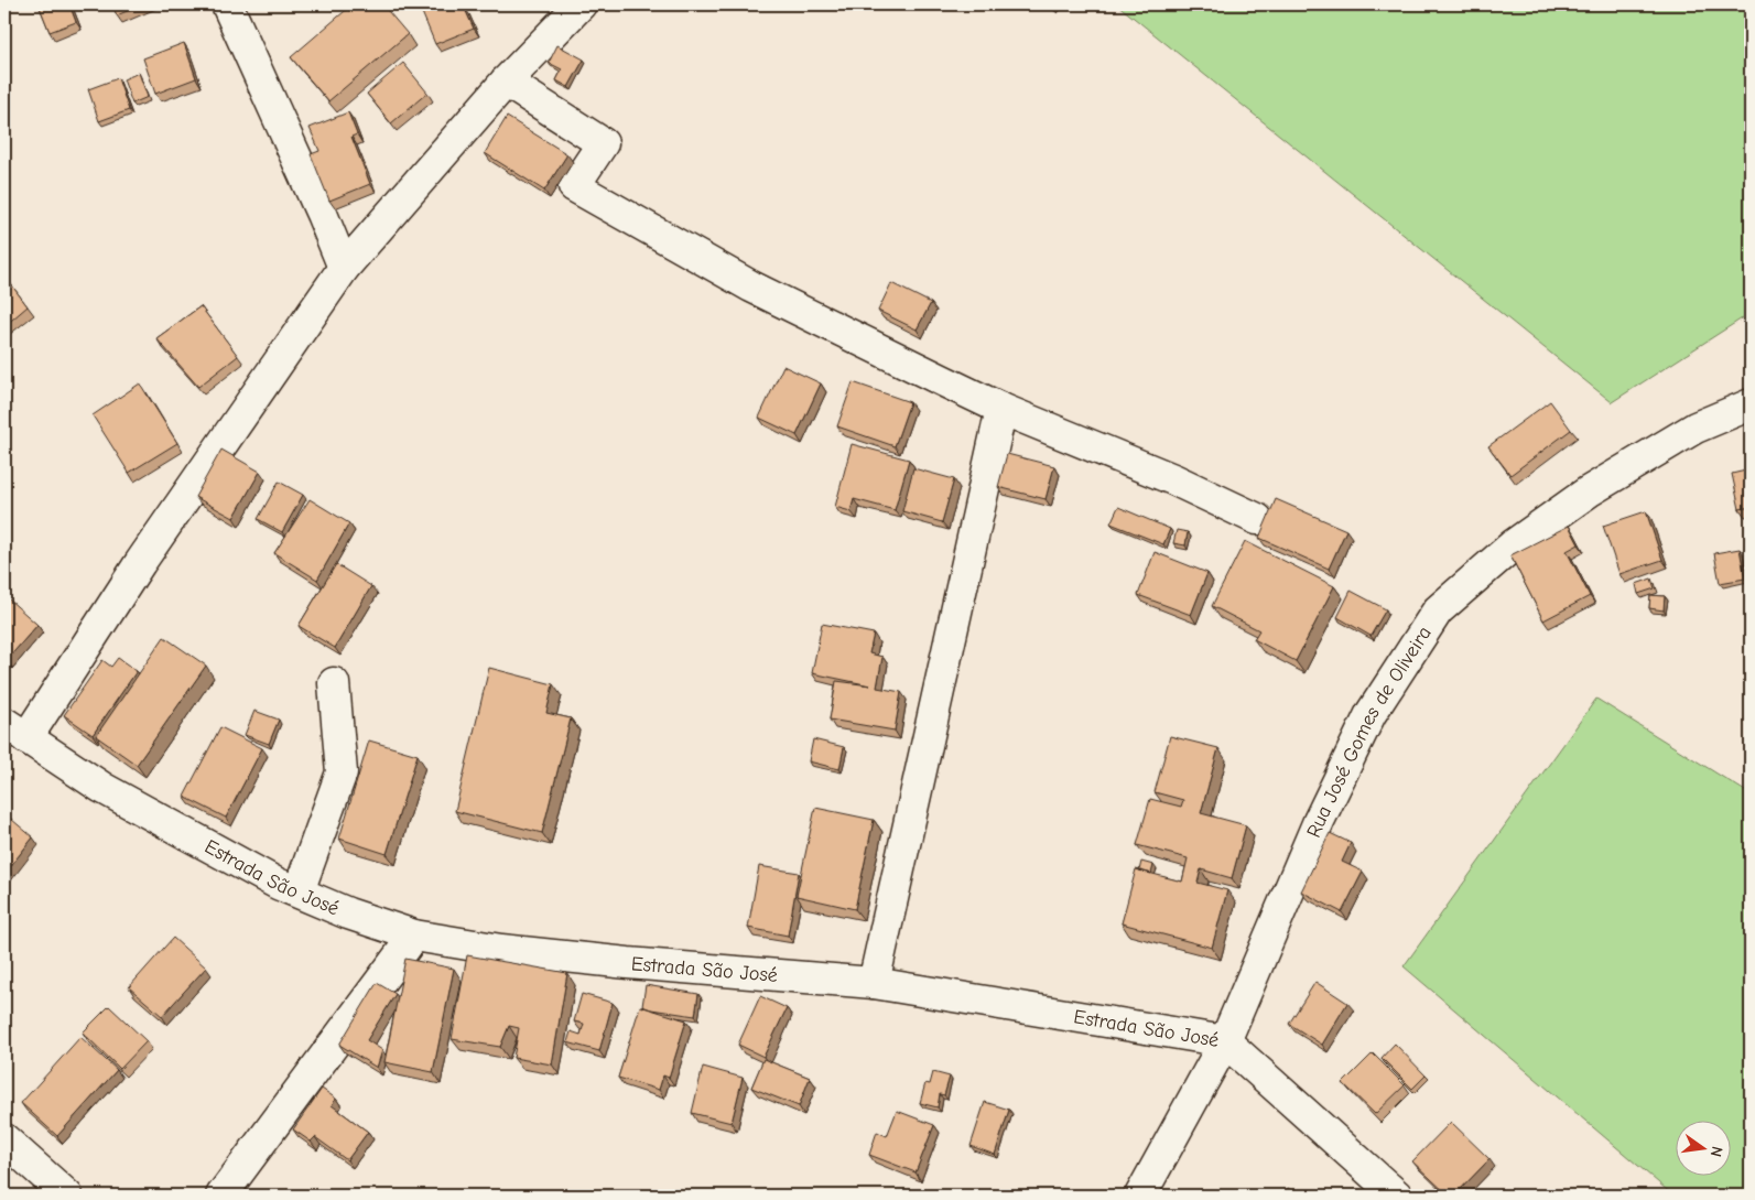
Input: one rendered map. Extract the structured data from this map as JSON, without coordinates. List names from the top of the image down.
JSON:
{
  "streets": {
    "street": ["Rua José Gomes de Oliveira", "Estrada São José"]
  },
  "crossings": [
    ["Rua José Gomes de Oliveira", "Estrada São José"]
  ],
  "north": "right"
}
